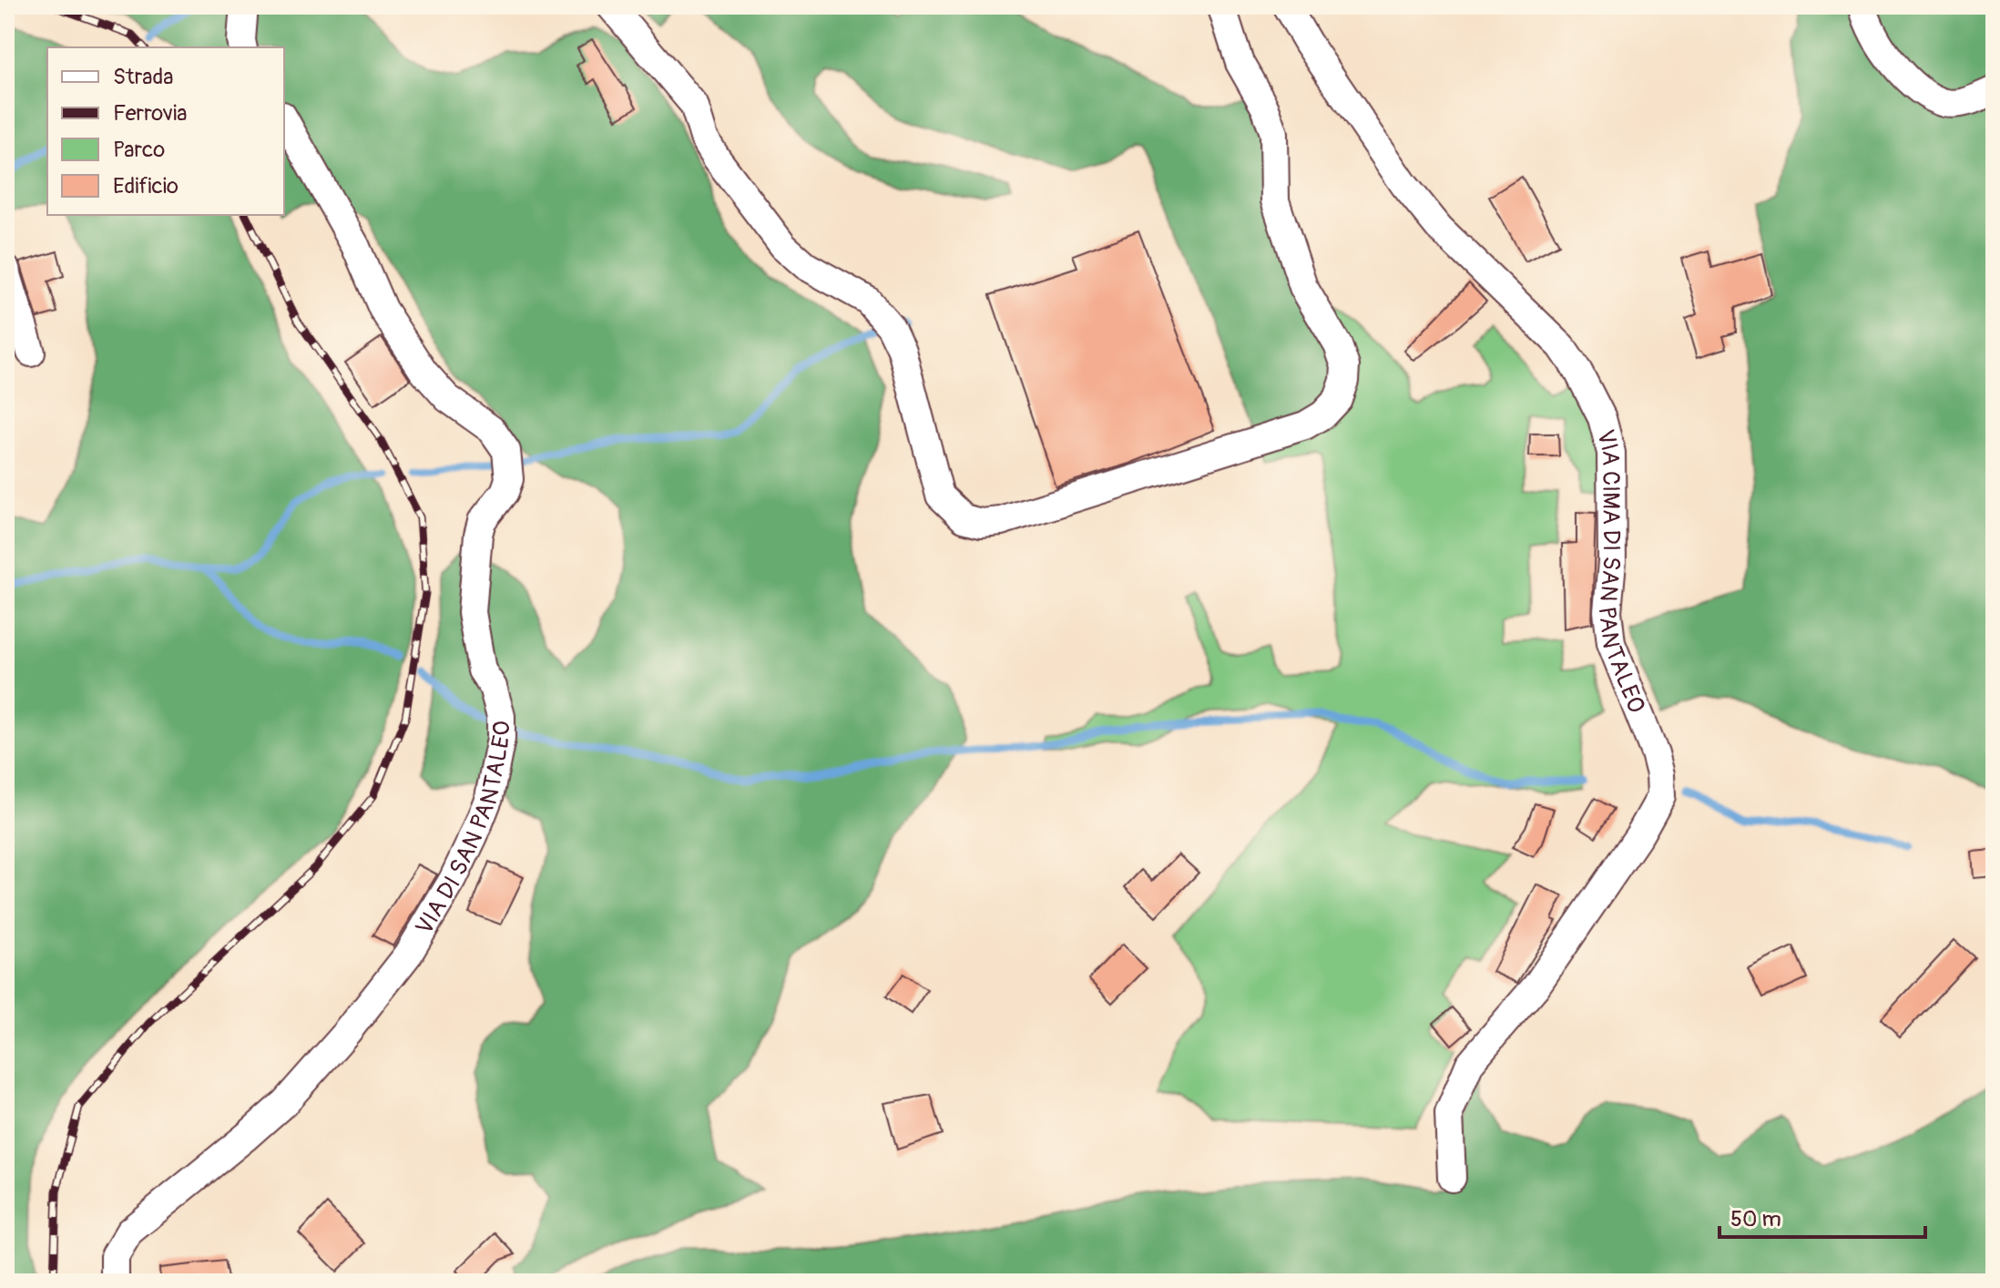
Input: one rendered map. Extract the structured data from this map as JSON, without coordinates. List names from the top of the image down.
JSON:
{
  "streets": {
    "street": ["VIA CIMA DI SAN PANTALEO", "VIA DI SAN PANTALEO"]
  },
  "legend": [
    "Strada",
    "Ferrovia",
    "Parco",
    "Edificio"
  ],
  "scale_bar": "50 m"
}
